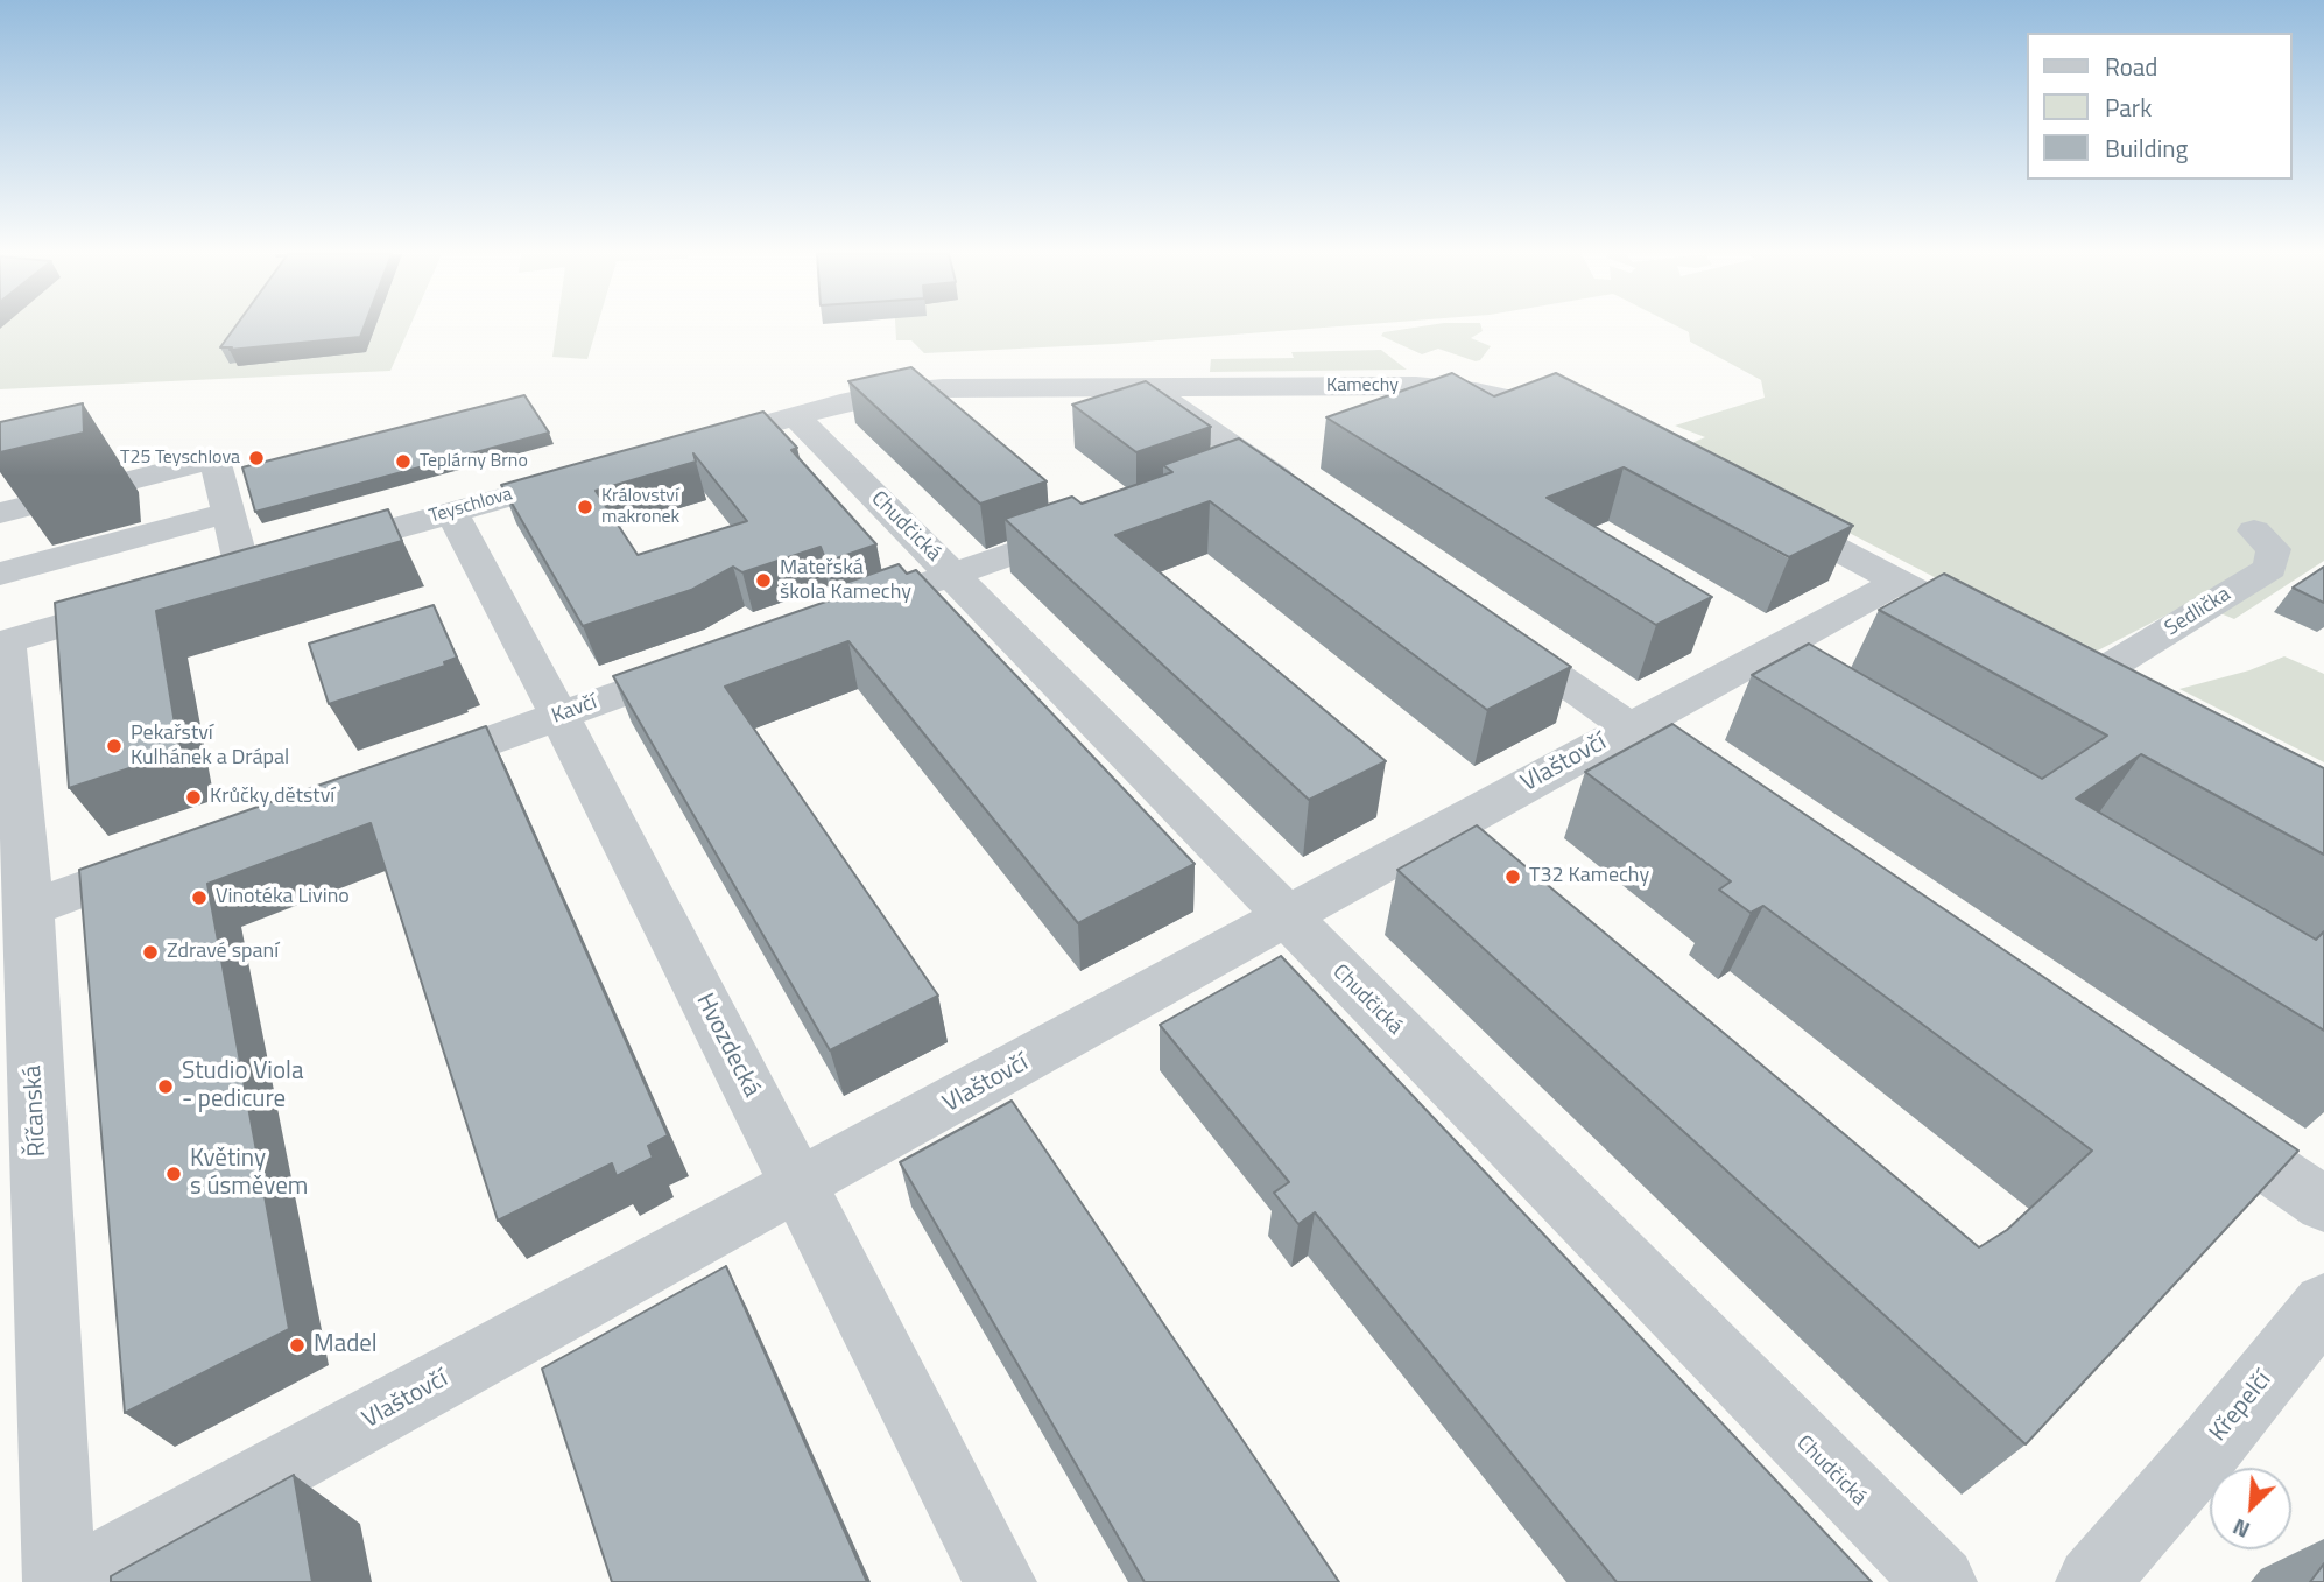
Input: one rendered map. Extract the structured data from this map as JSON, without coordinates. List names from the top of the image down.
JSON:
{
  "streets": {
    "street": [
      "Kamechy",
      "Teyschlova",
      "Chudčická",
      "Sedlička",
      "Kavčí",
      "Vlaštovčí",
      "Hvozdecká",
      "Říčanská",
      "Křepelčí"
    ]
  },
  "crossings": [
    ["Kamechy", "Chudčická"],
    ["Teyschlova", "Hvozdecká"],
    ["Chudčická", "Vlaštovčí"],
    ["Kavčí", "Hvozdecká"],
    ["Vlaštovčí", "Hvozdecká"]
  ],
  "places": [
    "T25 Teyschlova",
    "Teplárny Brno",
    "Království makronek",
    "Mateřská škola Kamechy",
    "Pekařství Kulhánek a Drápal",
    "Krůčky dětství",
    "T32 Kamechy",
    "Vinotéka Livino",
    "Zdravé spaní",
    "Studio Viola - pedicure",
    "Květiny s úsměvem",
    "Madel"
  ],
  "legend": ["Road", "Park", "Building"],
  "north": "bottom left"
}
